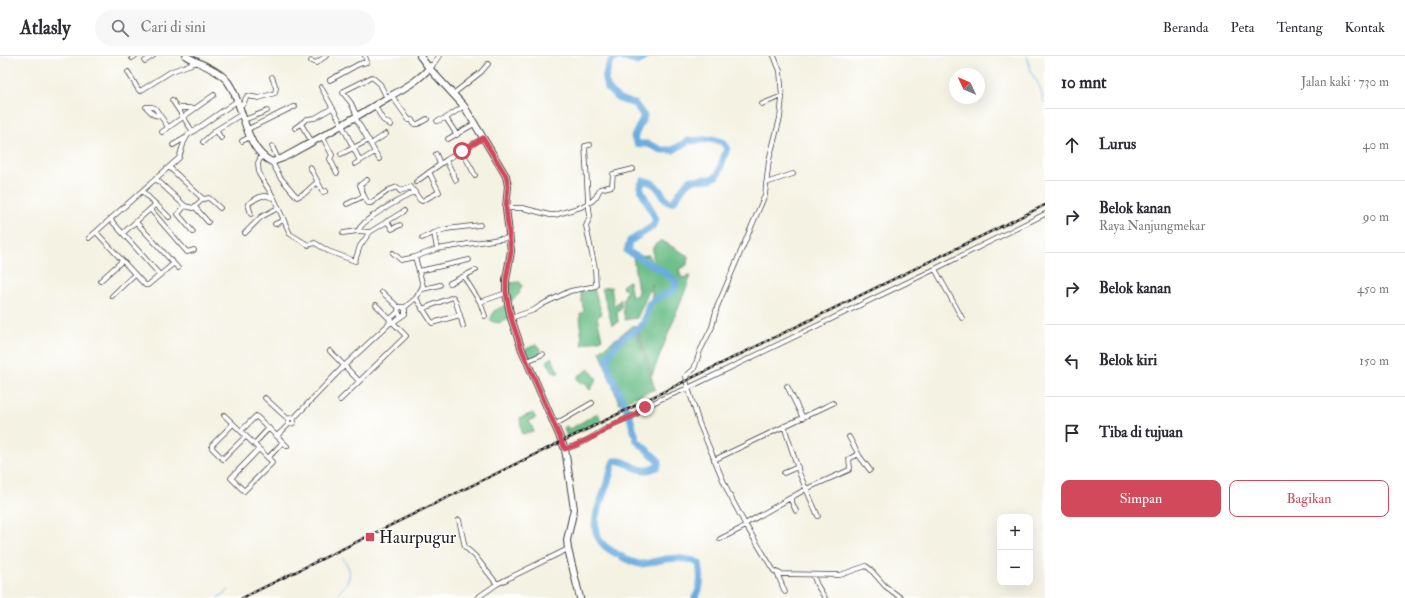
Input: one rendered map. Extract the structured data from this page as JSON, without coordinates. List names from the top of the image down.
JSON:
{
  "places": {
    "transit": ["Haurpugur"]
  },
  "north": "top left",
  "page": {
    "header": "Atlasly",
    "search": "Cari di sini",
    "nav": [
      "Beranda",
      "Peta",
      "Tentang",
      "Kontak"
    ],
    "heading": ["10 mnt", "Jalan kaki · 730 m"],
    "list": [
      ["Lurus", "40 m"],
      ["Belok kanan", "Raya Nanjungmekar", "90 m"],
      ["Belok kanan", "450 m"],
      ["Belok kiri", "150 m"],
      "Tiba di tujuan"
    ],
    "buttons": ["Simpan", "Bagikan"],
    "map_buttons": ["+", "−"]
  }
}
